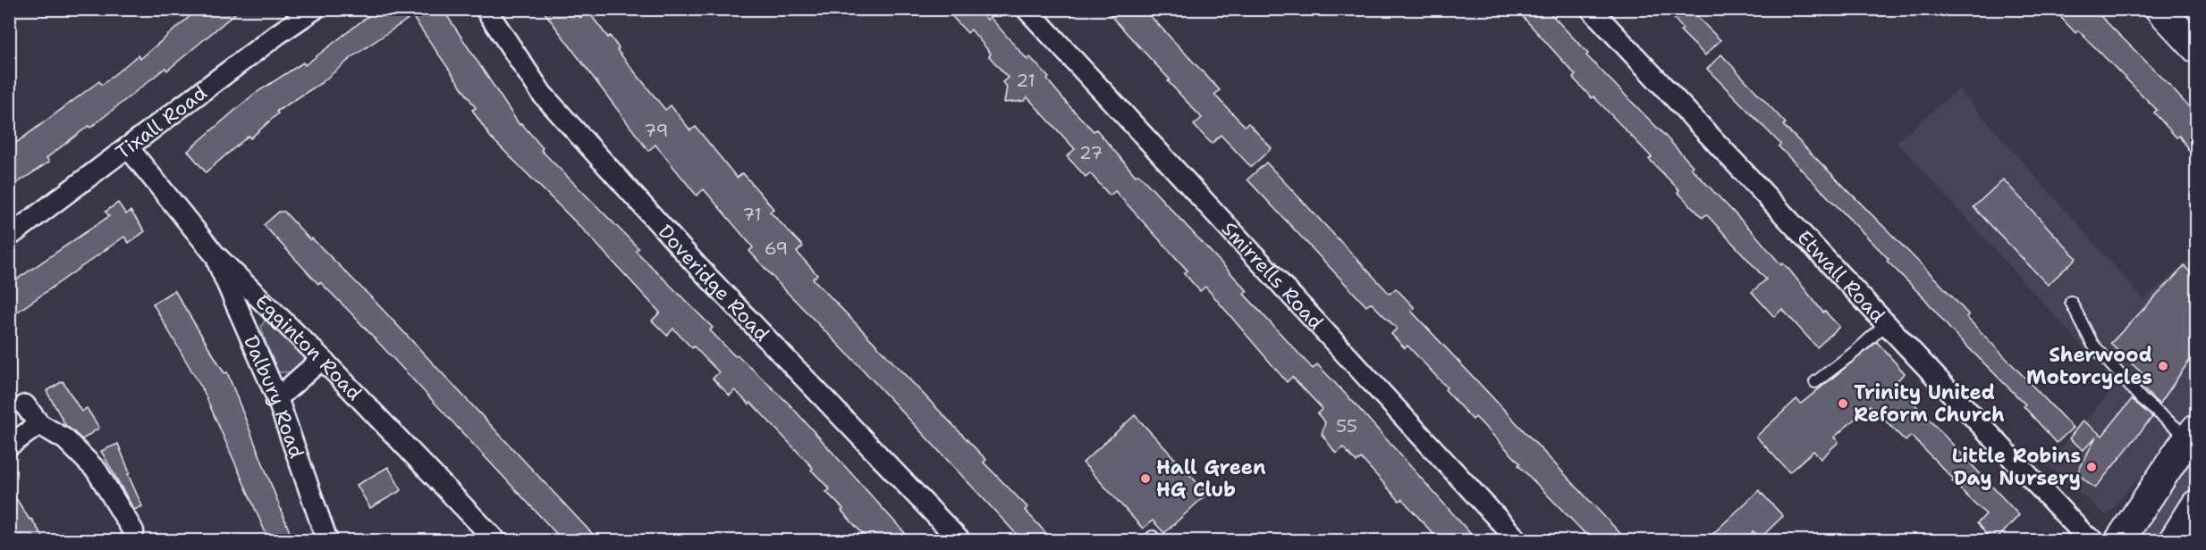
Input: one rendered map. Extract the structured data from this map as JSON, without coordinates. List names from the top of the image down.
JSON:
{
  "streets": {
    "street": [
      "Tixall Road",
      "Smirrells Road",
      "Etwall Road",
      "Doveridge Road",
      "Egginton Road",
      "Dalbury Road"
    ]
  },
  "crossings": [
    ["Tixall Road", "Egginton Road"],
    ["Egginton Road", "Dalbury Road"]
  ],
  "places": [
    "Sherwood Motorcycles",
    "Trinity United Reform Church",
    "Little Robins Day Nursery",
    "Hall Green HG Club"
  ],
  "house_numbers": [
    "21",
    "79",
    "27",
    "71",
    "69",
    "55"
  ]
}
